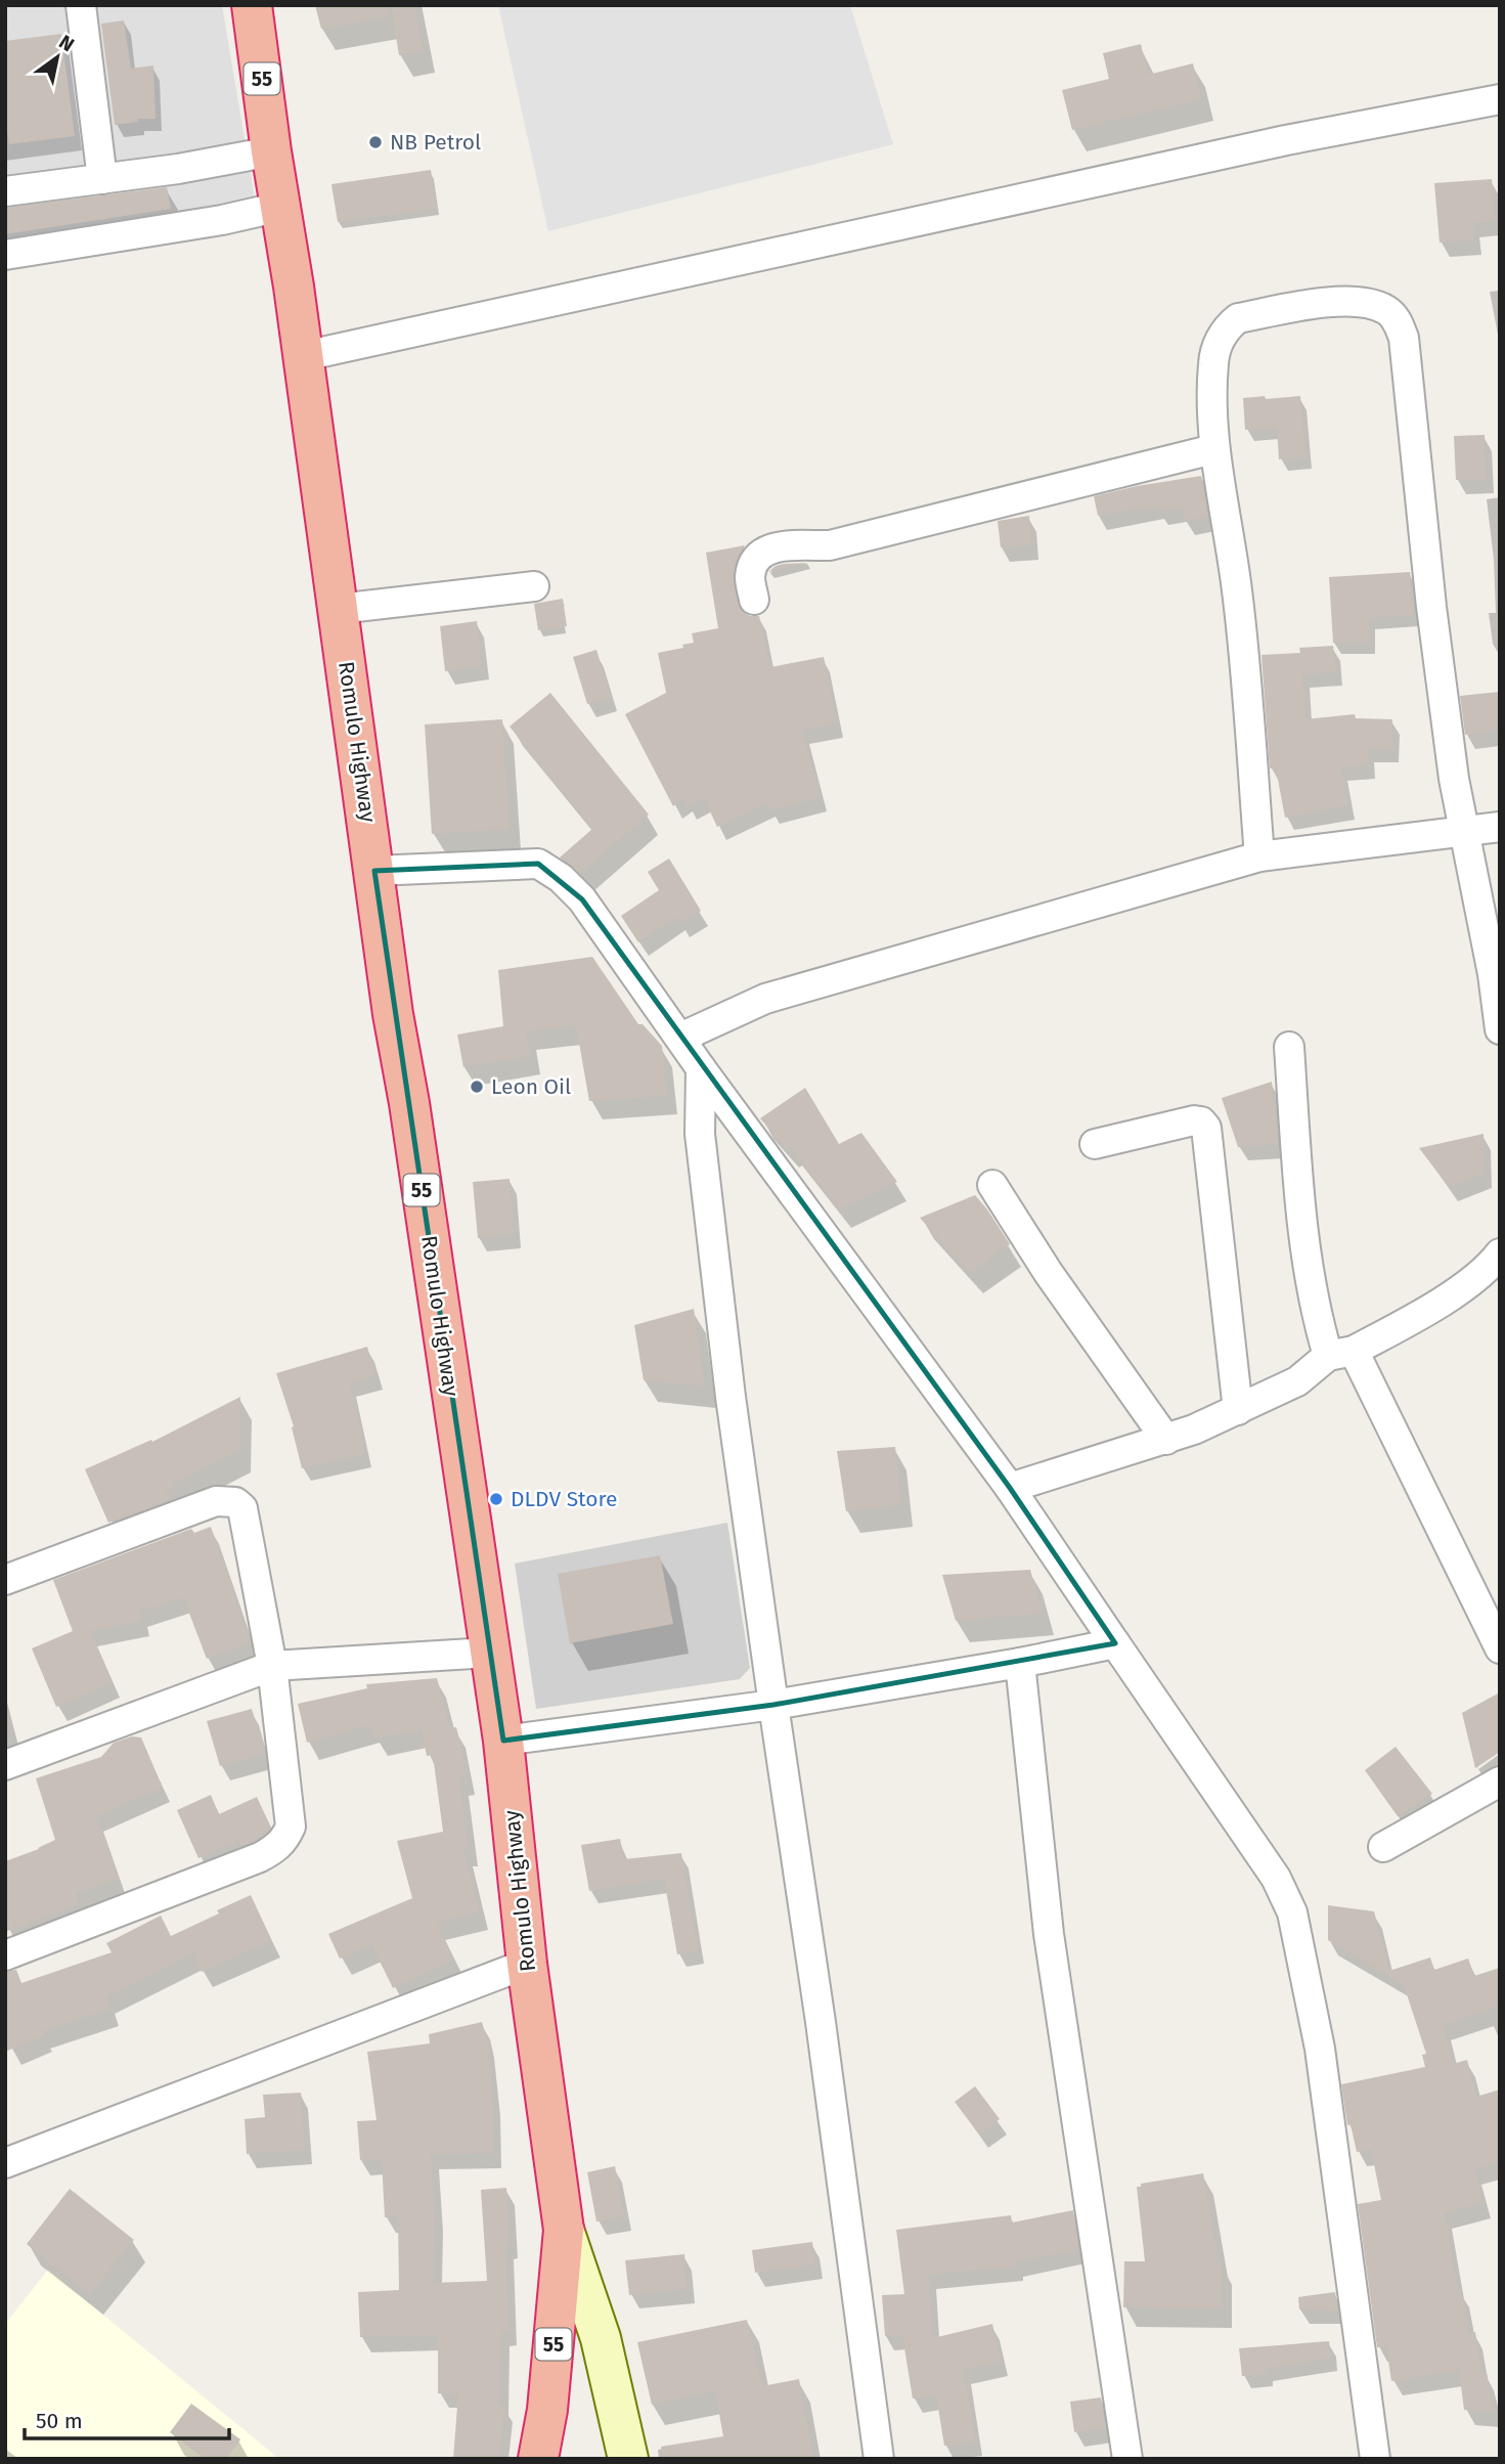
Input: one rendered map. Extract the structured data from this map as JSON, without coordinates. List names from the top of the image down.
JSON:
{
  "streets": {
    "highway": ["55", "Romulo Highway"]
  },
  "places": ["NB Petrol", "Leon Oil", "DLDV Store"],
  "scale_bar": "50 m",
  "north": "top right"
}
